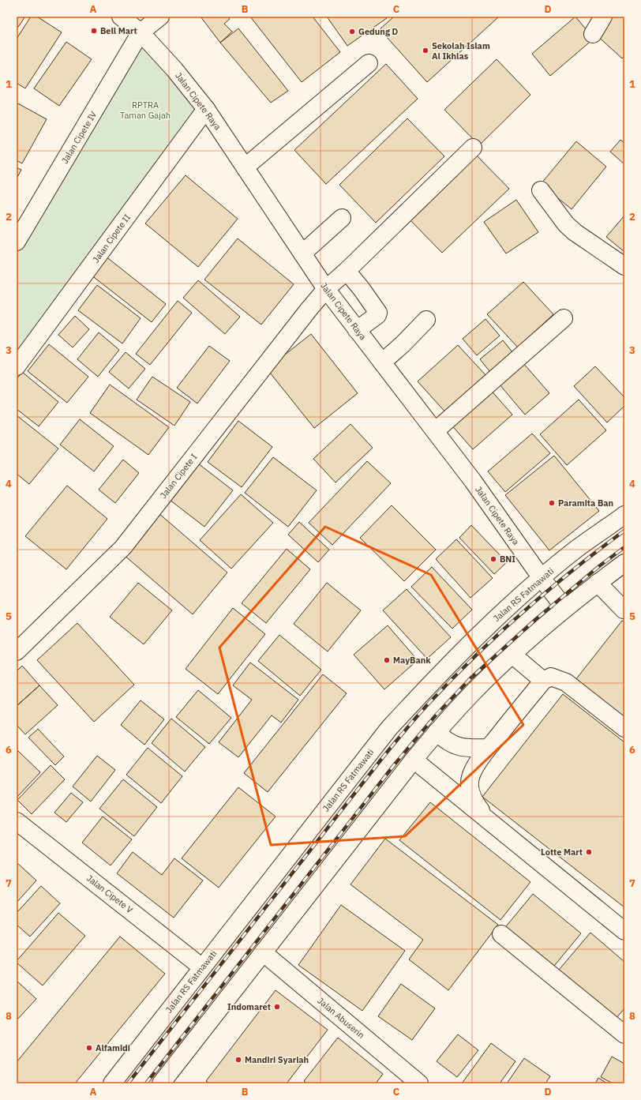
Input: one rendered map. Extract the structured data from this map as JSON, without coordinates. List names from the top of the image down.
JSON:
{
  "streets": {
    "main road": [
      "Jalan Cipete Raya",
      "Jalan Cipete IV",
      "Jalan Cipete II",
      "Jalan Cipete I",
      "Jalan RS Fatmawati",
      "Jalan Cipete V",
      "Jalan Abuserin"
    ]
  },
  "crossings": [
    ["Jalan Cipete Raya", "Jalan Cipete IV"],
    ["Jalan Cipete Raya", "Jalan Cipete II"],
    ["Jalan Cipete Raya", "Jalan Cipete I"],
    ["Jalan Cipete Raya", "Jalan RS Fatmawati"],
    ["Jalan RS Fatmawati", "Jalan Cipete V"]
  ],
  "parks": ["RPTRA Taman Gajah"],
  "places": [
    "Bell Mart",
    "Gedung D",
    "Sekolah Islam Al Ikhlas",
    "Paramita Ban",
    "BNI",
    "MayBank",
    "Lotte Mart",
    "Indomaret",
    "Alfamidi",
    "Mandiri Syariah"
  ],
  "grid": {
    "columns": [
      "A",
      "B",
      "C",
      "D"
    ],
    "rows": [
      "1",
      "2",
      "3",
      "4",
      "5",
      "6",
      "7",
      "8"
    ]
  }
}
